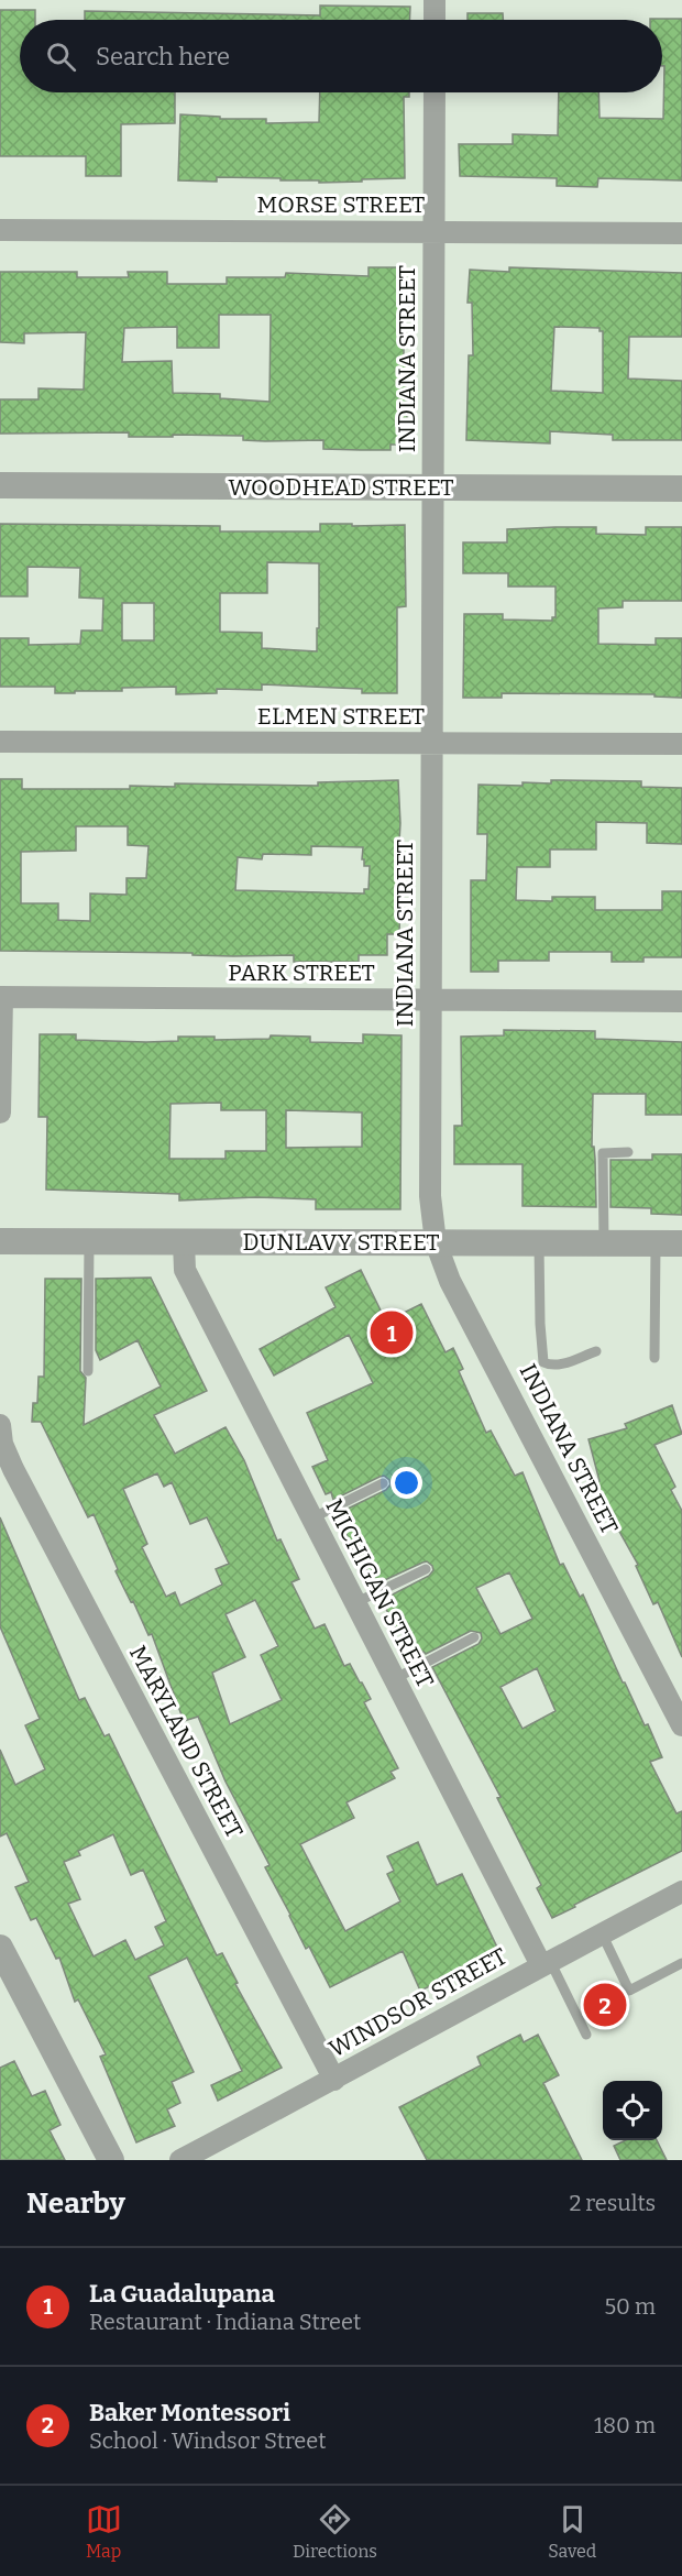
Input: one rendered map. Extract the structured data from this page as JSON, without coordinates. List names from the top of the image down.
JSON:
{
  "streets": {
    "street": [
      "MORSE STREET",
      "INDIANA STREET",
      "WOODHEAD STREET",
      "ELMEN STREET",
      "PARK STREET",
      "DUNLAVY STREET",
      "MICHIGAN STREET",
      "MARYLAND STREET",
      "WINDSOR STREET"
    ]
  },
  "crossings": [
    ["MORSE STREET", "INDIANA STREET"],
    ["INDIANA STREET", "WOODHEAD STREET"],
    ["INDIANA STREET", "ELMEN STREET"],
    ["INDIANA STREET", "PARK STREET"],
    ["INDIANA STREET", "DUNLAVY STREET"],
    ["DUNLAVY STREET", "MICHIGAN STREET"],
    ["MICHIGAN STREET", "WINDSOR STREET"],
    ["MARYLAND STREET", "WINDSOR STREET"]
  ],
  "page": {
    "search": "Search here",
    "pins": ["1", "2"],
    "heading": ["Nearby", "2 results"],
    "list": [
      {
        "mark": "1",
        "name": "La Guadalupana",
        "note": "Restaurant · Indiana Street",
        "value": "50 m"
      },
      {
        "mark": "2",
        "name": "Baker Montessori",
        "note": "School · Windsor Street",
        "value": "180 m"
      }
    ],
    "nav": ["Map", "Directions", "Saved"]
  }
}
